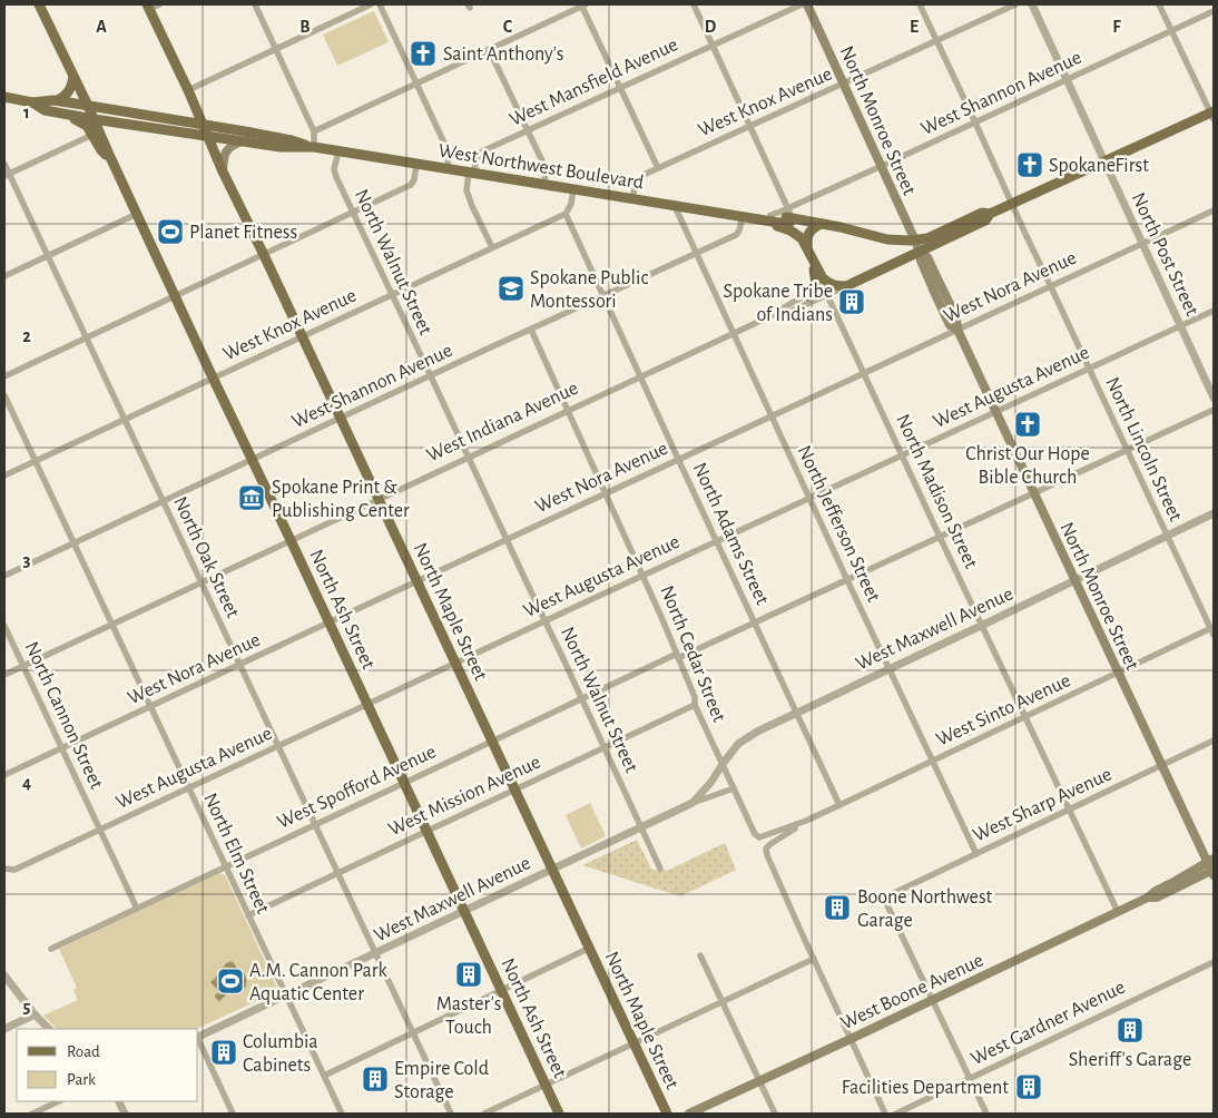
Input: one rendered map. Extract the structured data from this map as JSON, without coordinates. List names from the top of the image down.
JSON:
{
  "streets": {
    "main road": [
      "North Monroe Street",
      "West Northwest Boulevard",
      "West Indiana Avenue",
      "North Ash Street",
      "North Maple Street",
      "West Boone Avenue"
    ],
    "street": [
      "West Mansfield Avenue",
      "West Shannon Avenue",
      "West Knox Avenue",
      "North Post Street",
      "North Walnut Street",
      "West Nora Avenue",
      "West Augusta Avenue",
      "North Lincoln Street",
      "North Madison Street",
      "North Jefferson Street",
      "North Adams Street",
      "North Oak Street",
      "West Maxwell Avenue",
      "North Cedar Street",
      "West Sinto Avenue",
      "North Cannon Street",
      "West Spofford Avenue",
      "West Mission Avenue",
      "West Sharp Avenue",
      "North Elm Street",
      "West Gardner Avenue"
    ]
  },
  "crossings": [
    ["West Mansfield Avenue", "West Northwest Boulevard"],
    ["West Shannon Avenue", "North Monroe Street"],
    ["West Shannon Avenue", "West Northwest Boulevard"],
    ["West Shannon Avenue", "North Post Street"],
    ["West Shannon Avenue", "North Walnut Street"],
    ["West Shannon Avenue", "North Lincoln Street"],
    ["West Shannon Avenue", "North Jefferson Street"],
    ["West Shannon Avenue", "North Adams Street"],
    ["West Shannon Avenue", "North Oak Street"],
    ["West Shannon Avenue", "North Ash Street"],
    ["West Shannon Avenue", "North Maple Street"],
    ["West Shannon Avenue", "North Cedar Street"],
    ["West Shannon Avenue", "North Elm Street"],
    ["West Knox Avenue", "North Monroe Street"],
    ["West Knox Avenue", "West Northwest Boulevard"],
    ["West Knox Avenue", "North Walnut Street"],
    ["West Knox Avenue", "North Lincoln Street"],
    ["West Knox Avenue", "North Adams Street"],
    ["West Knox Avenue", "North Oak Street"],
    ["West Knox Avenue", "North Ash Street"],
    ["West Knox Avenue", "North Maple Street"],
    ["West Knox Avenue", "North Elm Street"],
    ["North Monroe Street", "West Nora Avenue"],
    ["North Monroe Street", "West Augusta Avenue"],
    ["North Monroe Street", "West Indiana Avenue"],
    ["North Monroe Street", "West Maxwell Avenue"],
    ["North Monroe Street", "West Sinto Avenue"],
    ["North Monroe Street", "West Spofford Avenue"],
    ["North Monroe Street", "West Sharp Avenue"],
    ["North Monroe Street", "West Boone Avenue"],
    ["West Northwest Boulevard", "North Walnut Street"],
    ["West Northwest Boulevard", "West Indiana Avenue"],
    ["West Northwest Boulevard", "North Jefferson Street"],
    ["North Post Street", "West Nora Avenue"],
    ["North Post Street", "West Augusta Avenue"],
    ["North Post Street", "West Indiana Avenue"],
    ["North Walnut Street", "West Nora Avenue"],
    ["North Walnut Street", "West Augusta Avenue"],
    ["North Walnut Street", "West Indiana Avenue"],
    ["North Walnut Street", "West Maxwell Avenue"],
    ["North Walnut Street", "West Spofford Avenue"],
    ["North Walnut Street", "West Mission Avenue"],
    ["West Nora Avenue", "North Lincoln Street"],
    ["West Nora Avenue", "North Madison Street"],
    ["West Nora Avenue", "North Jefferson Street"],
    ["West Nora Avenue", "North Adams Street"],
    ["West Nora Avenue", "North Oak Street"],
    ["West Nora Avenue", "North Ash Street"],
    ["West Nora Avenue", "North Maple Street"],
    ["West Nora Avenue", "North Cedar Street"],
    ["West Nora Avenue", "North Cannon Street"],
    ["West Nora Avenue", "North Elm Street"],
    ["West Augusta Avenue", "North Lincoln Street"],
    ["West Augusta Avenue", "North Madison Street"],
    ["West Augusta Avenue", "North Jefferson Street"],
    ["West Augusta Avenue", "North Adams Street"],
    ["West Augusta Avenue", "North Oak Street"],
    ["West Augusta Avenue", "North Ash Street"],
    ["West Augusta Avenue", "North Maple Street"],
    ["West Augusta Avenue", "North Cedar Street"],
    ["West Augusta Avenue", "North Cannon Street"],
    ["West Augusta Avenue", "North Elm Street"],
    ["West Indiana Avenue", "North Lincoln Street"],
    ["West Indiana Avenue", "North Madison Street"],
    ["West Indiana Avenue", "North Jefferson Street"],
    ["West Indiana Avenue", "North Adams Street"],
    ["West Indiana Avenue", "North Oak Street"],
    ["West Indiana Avenue", "North Ash Street"],
    ["West Indiana Avenue", "North Maple Street"],
    ["West Indiana Avenue", "North Cedar Street"],
    ["West Indiana Avenue", "North Cannon Street"],
    ["West Indiana Avenue", "North Elm Street"],
    ["North Lincoln Street", "West Maxwell Avenue"],
    ["North Lincoln Street", "West Sinto Avenue"],
    ["North Lincoln Street", "West Spofford Avenue"],
    ["North Madison Street", "West Maxwell Avenue"],
    ["North Madison Street", "West Sinto Avenue"],
    ["North Madison Street", "West Spofford Avenue"],
    ["North Madison Street", "West Sharp Avenue"],
    ["North Madison Street", "West Boone Avenue"],
    ["North Jefferson Street", "West Maxwell Avenue"],
    ["North Jefferson Street", "West Sinto Avenue"],
    ["North Jefferson Street", "West Spofford Avenue"],
    ["North Jefferson Street", "West Sharp Avenue"],
    ["North Adams Street", "West Maxwell Avenue"],
    ["North Adams Street", "West Sinto Avenue"],
    ["North Adams Street", "West Spofford Avenue"],
    ["North Oak Street", "West Maxwell Avenue"],
    ["North Oak Street", "West Spofford Avenue"],
    ["North Oak Street", "West Mission Avenue"],
    ["North Ash Street", "West Maxwell Avenue"],
    ["North Ash Street", "West Spofford Avenue"],
    ["North Ash Street", "West Mission Avenue"],
    ["North Maple Street", "West Maxwell Avenue"],
    ["North Maple Street", "West Spofford Avenue"],
    ["North Maple Street", "West Mission Avenue"],
    ["West Maxwell Avenue", "North Cedar Street"],
    ["West Maxwell Avenue", "North Elm Street"],
    ["North Cedar Street", "West Sinto Avenue"],
    ["North Cedar Street", "West Spofford Avenue"],
    ["North Cedar Street", "West Mission Avenue"],
    ["North Cannon Street", "West Spofford Avenue"],
    ["West Spofford Avenue", "North Elm Street"],
    ["West Mission Avenue", "North Elm Street"],
    ["West Sharp Avenue", "West Boone Avenue"]
  ],
  "places": {
    "church": ["Saint Anthony's", "SpokaneFirst", "Christ Our Hope Bible Church"],
    "sports": ["Planet Fitness", "A.M. Cannon Park Aquatic Center"],
    "school or university": ["Spokane Public Montessori"],
    "building": [
      "Spokane Tribe of Indians",
      "Boone Northwest Garage",
      "Master's Touch",
      "Sheriff's Garage",
      "Columbia Cabinets",
      "Empire Cold Storage",
      "Facilities Department"
    ],
    "museum": ["Spokane Print & Publishing Center"]
  },
  "legend": ["Road", "Park"],
  "grid": {
    "columns": [
      "A",
      "B",
      "C",
      "D",
      "E",
      "F"
    ],
    "rows": [
      "1",
      "2",
      "3",
      "4",
      "5"
    ]
  }
}
